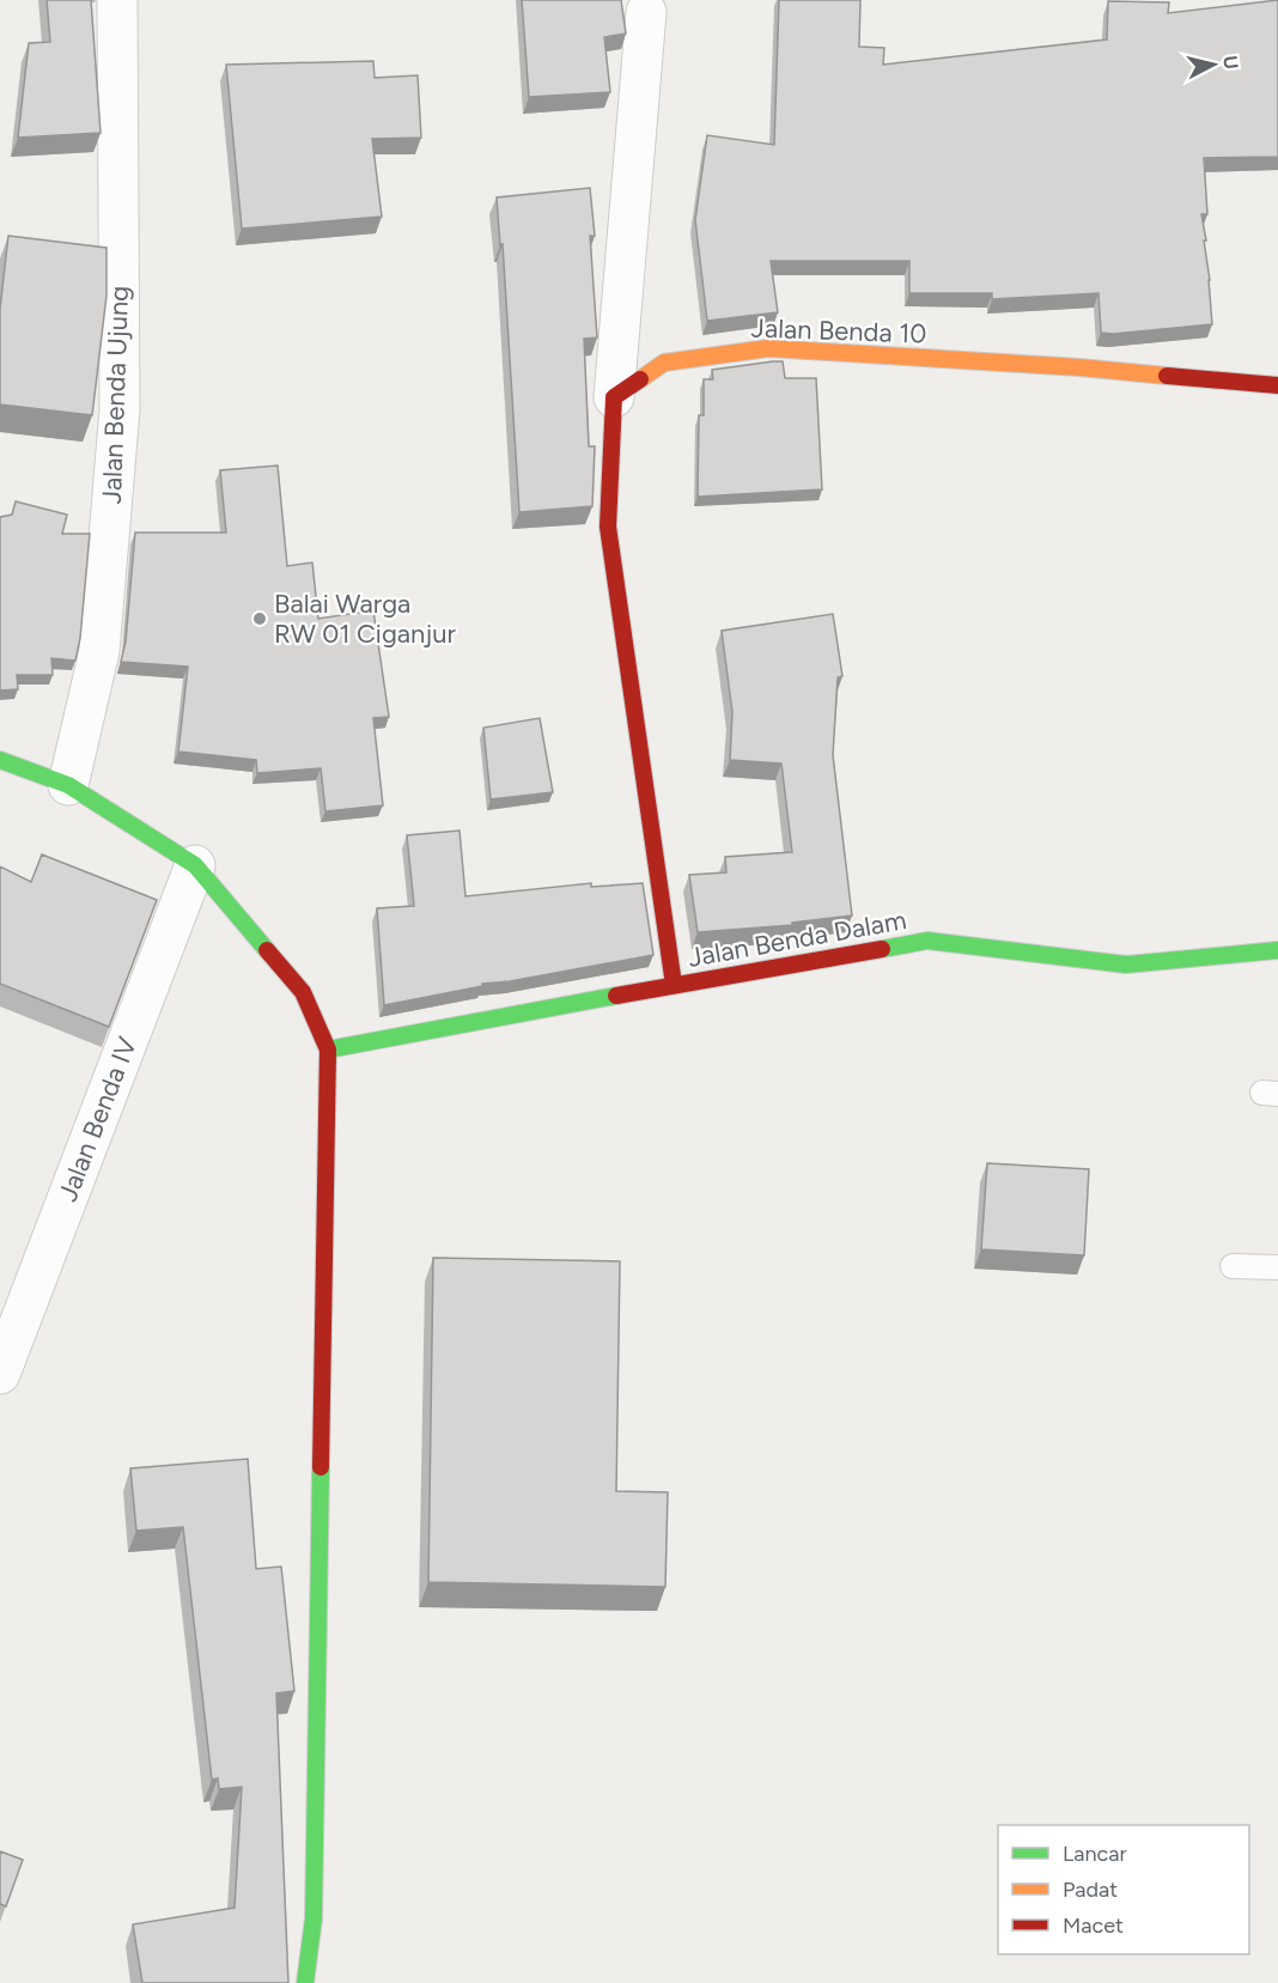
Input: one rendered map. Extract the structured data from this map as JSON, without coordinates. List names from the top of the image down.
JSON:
{
  "streets": {
    "street": [
      "Jalan Benda 10",
      "Jalan Benda Ujung",
      "Jalan Benda Dalam",
      "Jalan Benda IV"
    ]
  },
  "places": ["Balai Warga RW 01 Ciganjur"],
  "legend": ["Lancar", "Padat", "Macet"],
  "north": "right"
}
